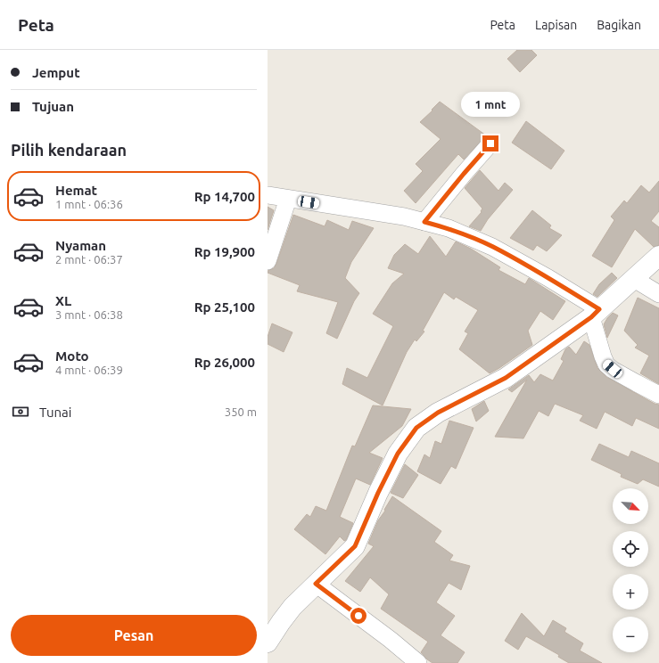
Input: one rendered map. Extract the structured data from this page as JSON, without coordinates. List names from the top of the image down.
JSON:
{
  "north": "bottom right",
  "page": {
    "header": "Peta",
    "nav": ["Peta", "Lapisan", "Bagikan"],
    "banner": ["Jemput", "Tujuan"],
    "bubble": "1 mnt",
    "heading": "Pilih kendaraan",
    "list": [
      {
        "name": "Hemat",
        "note": "1 mnt · 06:36",
        "value": "Rp 14,700"
      },
      {
        "name": "Nyaman",
        "note": "2 mnt · 06:37",
        "value": "Rp 19,900"
      },
      {
        "name": "XL",
        "note": "3 mnt · 06:38",
        "value": "Rp 25,100"
      },
      {
        "name": "Moto",
        "note": "4 mnt · 06:39",
        "value": "Rp 26,000"
      }
    ],
    "pay": ["Tunai", "350 m"],
    "map_buttons": ["+", "−"],
    "buttons": "Pesan"
  }
}
